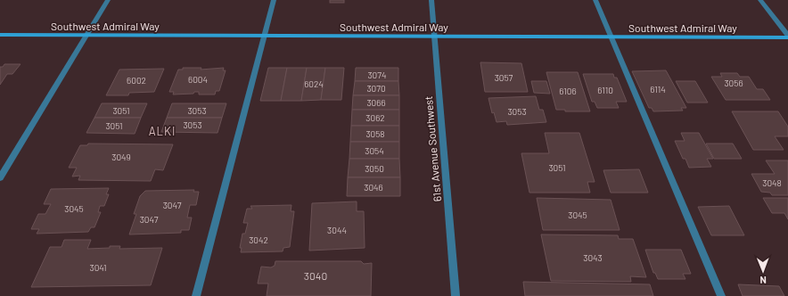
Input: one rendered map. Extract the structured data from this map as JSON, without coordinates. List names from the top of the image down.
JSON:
{
  "streets": {
    "main road": ["Southwest Admiral Way"],
    "street": ["61st Avenue Southwest"]
  },
  "crossings": [
    ["Southwest Admiral Way", "61st Avenue Southwest"]
  ],
  "districts": ["ALKI"],
  "house_numbers": [
    "3074",
    "3057",
    "6004",
    "6002",
    "3056",
    "6024",
    "3070",
    "6114",
    "6110",
    "6106",
    "3066",
    "3051",
    "3053",
    "3053",
    "3062",
    "3053",
    "3051",
    "3058",
    "3054",
    "3049",
    "3051",
    "3050",
    "3048",
    "3046",
    "3047",
    "3045",
    "3045",
    "3047",
    "3044",
    "3042",
    "3043",
    "3041",
    "3040"
  ],
  "north": "bottom"
}
